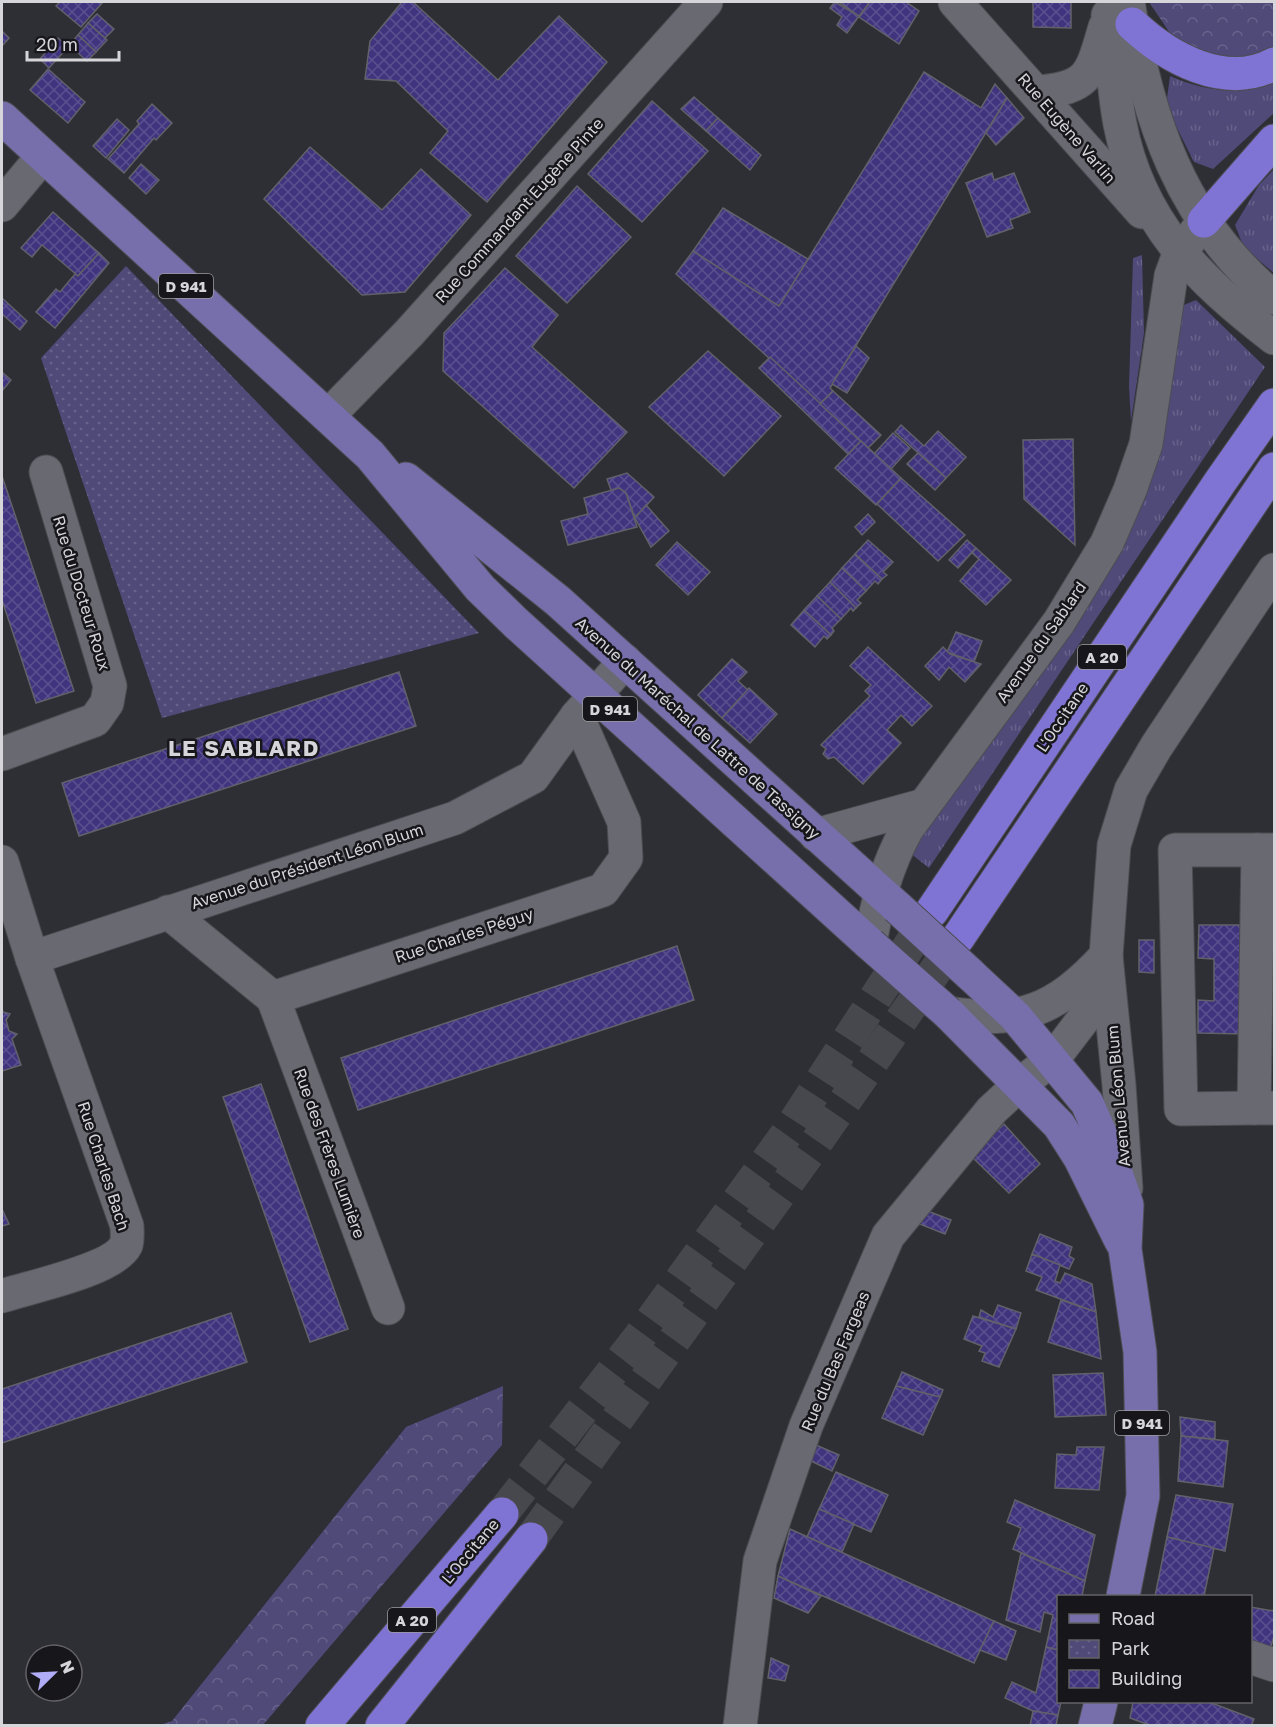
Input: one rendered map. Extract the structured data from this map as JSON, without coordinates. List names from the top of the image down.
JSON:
{
  "streets": {
    "highway": ["A 20", "L'Occitane"],
    "main road": ["D 941", "Avenue du Maréchal de Lattre de Tassigny"],
    "street": [
      "Rue Eugène Varlin",
      "Rue Commandant Eugène Pinte",
      "Rue du Docteur Roux",
      "Avenue du Sablard",
      "Avenue du Président Léon Blum",
      "Rue Charles Péguy",
      "Avenue Léon Blum",
      "Rue des Frères Lumière",
      "Rue Charles Bach",
      "Rue du Bas Fargeas"
    ]
  },
  "crossings": [
    ["Rue Eugène Varlin", "Avenue du Sablard"],
    ["Rue Commandant Eugène Pinte", "Avenue du Maréchal de Lattre de Tassigny"],
    ["Avenue du Sablard", "Avenue du Maréchal de Lattre de Tassigny"],
    ["Avenue du Maréchal de Lattre de Tassigny", "Avenue du Président Léon Blum"],
    ["Avenue du Maréchal de Lattre de Tassigny", "Rue Charles Péguy"],
    ["Avenue du Maréchal de Lattre de Tassigny", "Avenue Léon Blum"],
    ["Avenue du Maréchal de Lattre de Tassigny", "Rue du Bas Fargeas"],
    ["Avenue du Président Léon Blum", "Rue Charles Péguy"],
    ["Avenue du Président Léon Blum", "Rue Charles Bach"],
    ["Rue Charles Péguy", "Rue des Frères Lumière"],
    ["Avenue Léon Blum", "Rue du Bas Fargeas"]
  ],
  "districts": ["LE SABLARD"],
  "legend": ["Road", "Park", "Building"],
  "scale_bar": "20 m",
  "north": "top right"
}
